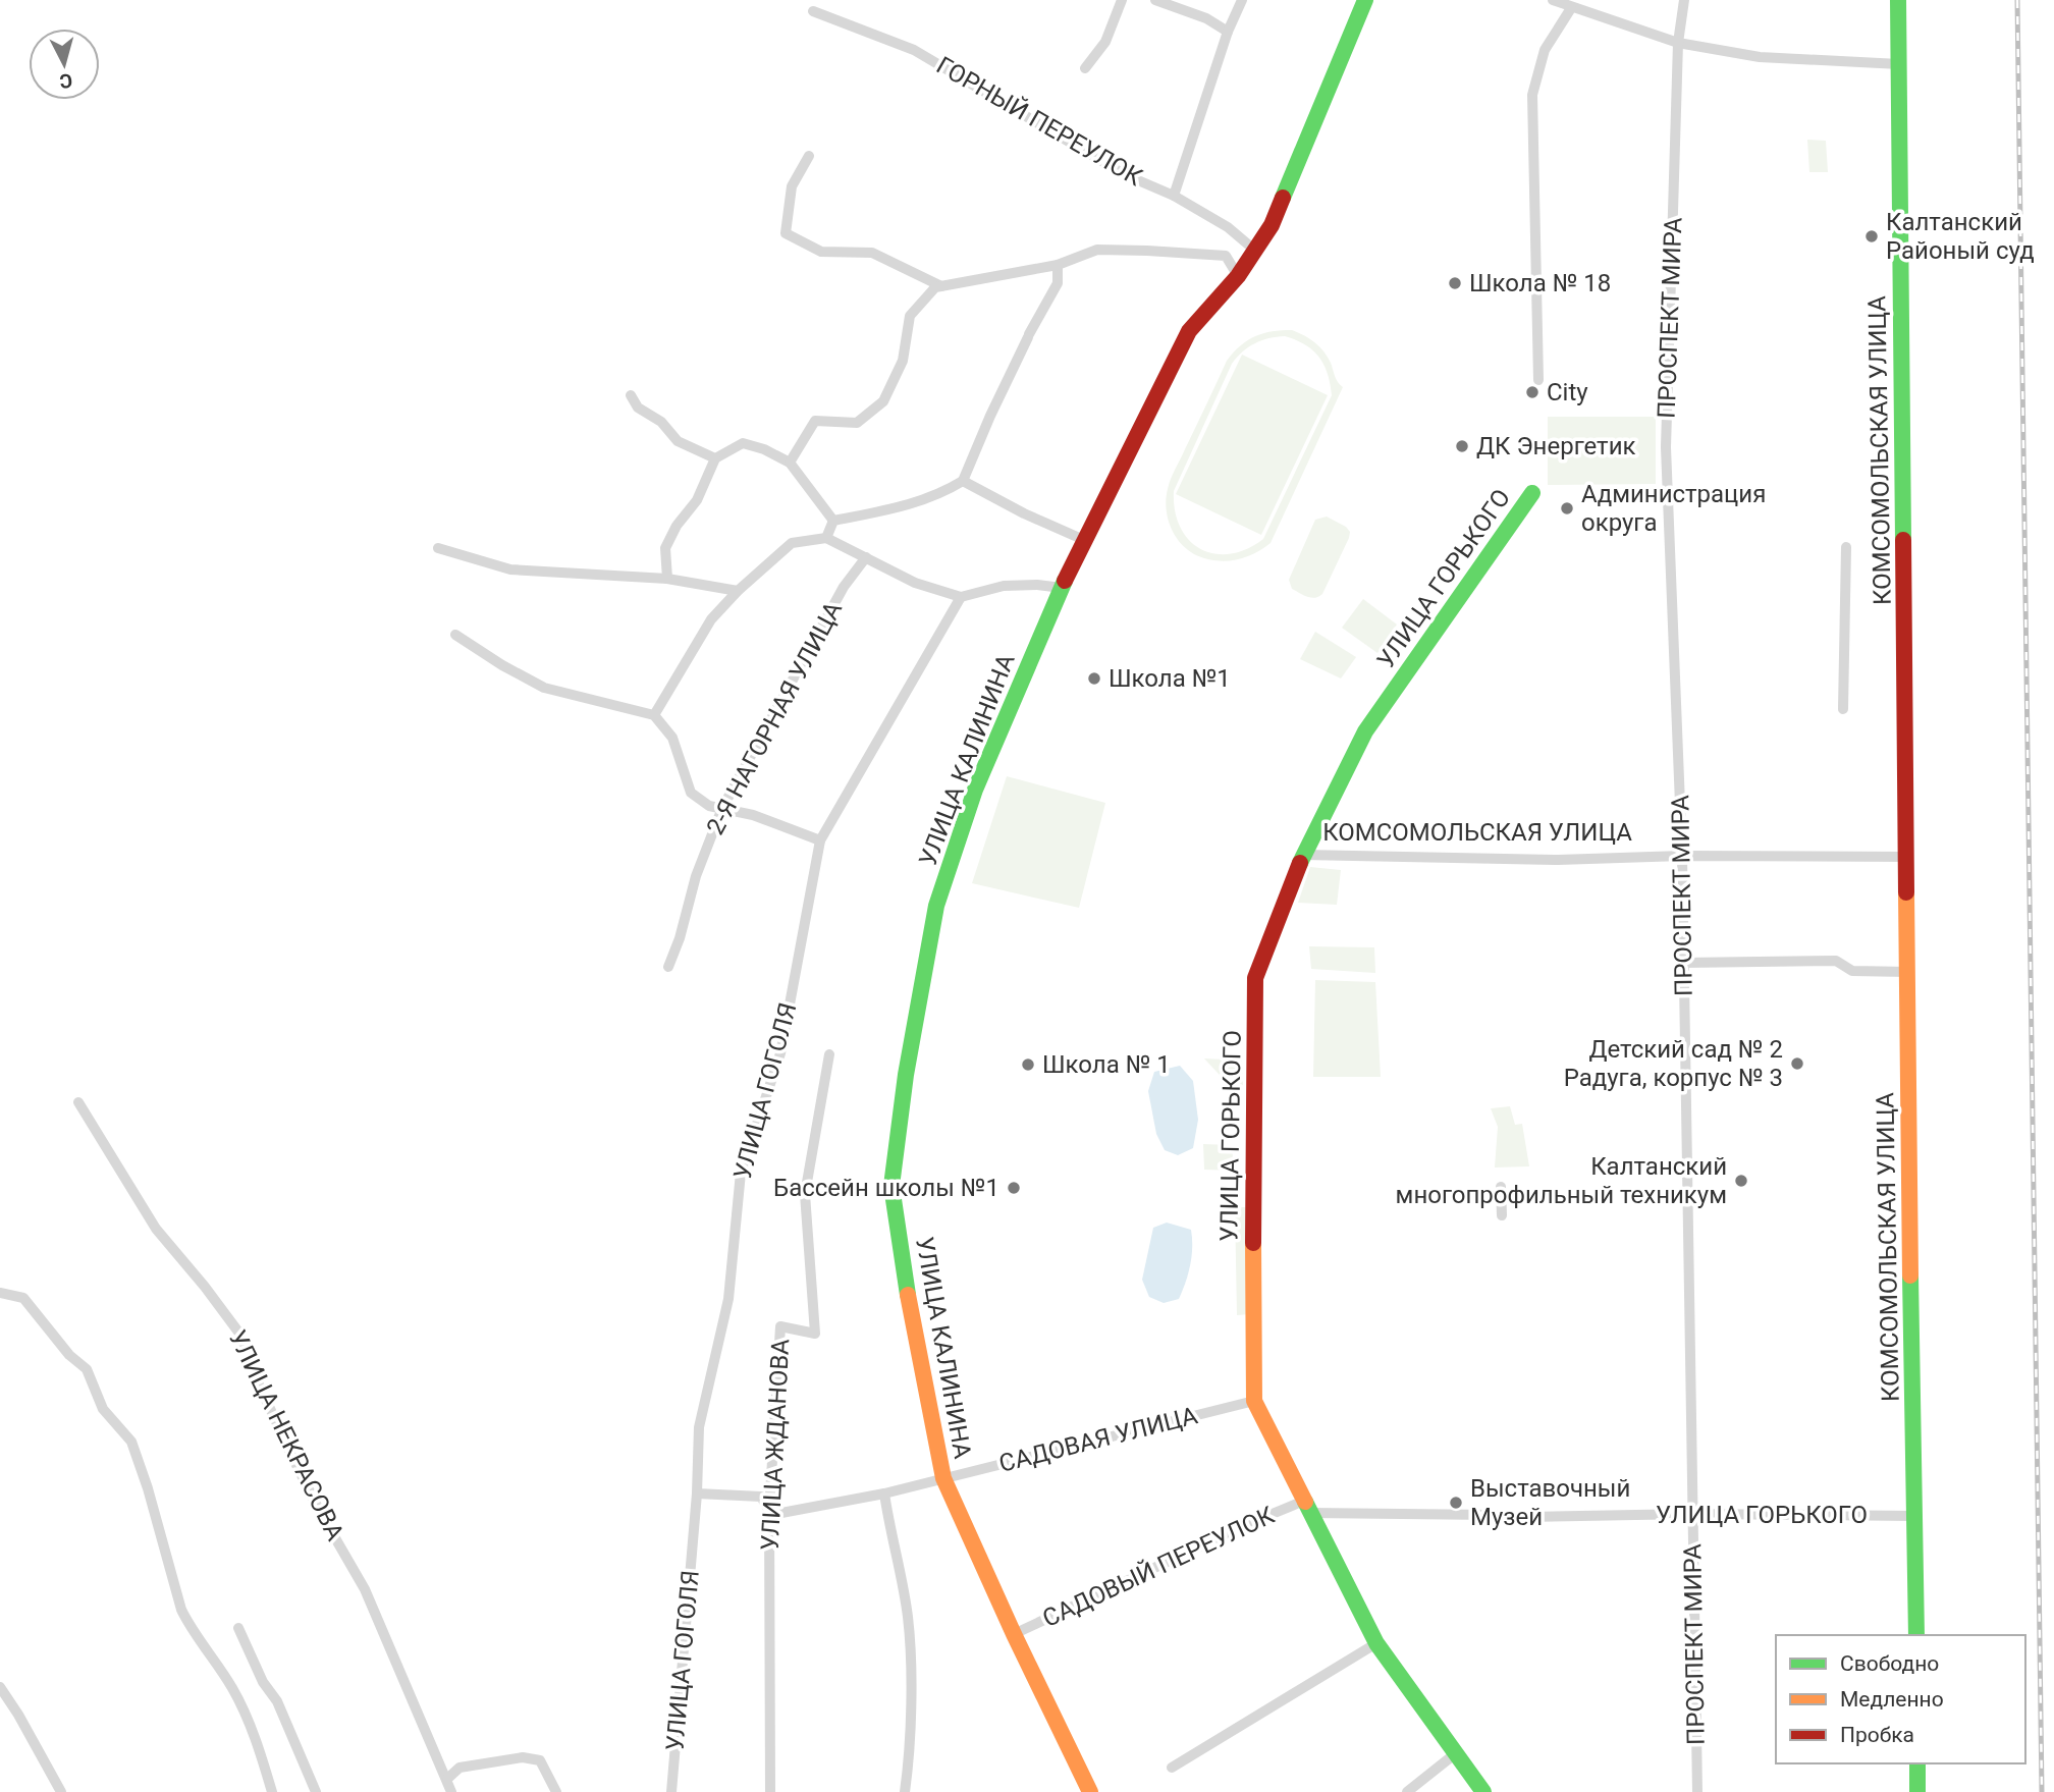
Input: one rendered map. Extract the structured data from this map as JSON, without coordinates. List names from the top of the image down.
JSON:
{
  "streets": {
    "street": [
      "ГОРНЫЙ ПЕРЕУЛОК",
      "ПРОСПЕКТ МИРА",
      "КОМСОМОЛЬСКАЯ УЛИЦА",
      "УЛИЦА ГОРЬКОГО",
      "2-Я НАГОРНАЯ УЛИЦА",
      "УЛИЦА КАЛИНИНА",
      "УЛИЦА ГОГОЛЯ",
      "УЛИЦА НЕКРАСОВА",
      "САДОВАЯ УЛИЦА",
      "УЛИЦА ЖДАНОВА",
      "САДОВЫЙ ПЕРЕУЛОК"
    ]
  },
  "crossings": [
    ["ГОРНЫЙ ПЕРЕУЛОК", "УЛИЦА КАЛИНИНА"],
    ["ПРОСПЕКТ МИРА", "КОМСОМОЛЬСКАЯ УЛИЦА"],
    ["ПРОСПЕКТ МИРА", "УЛИЦА ГОРЬКОГО"],
    ["КОМСОМОЛЬСКАЯ УЛИЦА", "УЛИЦА ГОРЬКОГО"],
    ["УЛИЦА ГОРЬКОГО", "САДОВАЯ УЛИЦА"],
    ["УЛИЦА ГОРЬКОГО", "САДОВЫЙ ПЕРЕУЛОК"],
    ["УЛИЦА КАЛИНИНА", "САДОВАЯ УЛИЦА"],
    ["УЛИЦА КАЛИНИНА", "САДОВЫЙ ПЕРЕУЛОК"],
    ["САДОВАЯ УЛИЦА", "УЛИЦА ЖДАНОВА"]
  ],
  "places": [
    "Калтанский Районый суд",
    "Школа № 18",
    "City",
    "ДК Энергетик",
    "Администрация округа",
    "Школа №1",
    "Детский сад № 2 Радуга, корпус № 3",
    "Школа № 1",
    "Калтанский многопрофильный техникум",
    "Бассейн школы №1",
    "Выставочный Музей"
  ],
  "legend": ["Свободно", "Медленно", "Пробка"],
  "north": "bottom"
}
